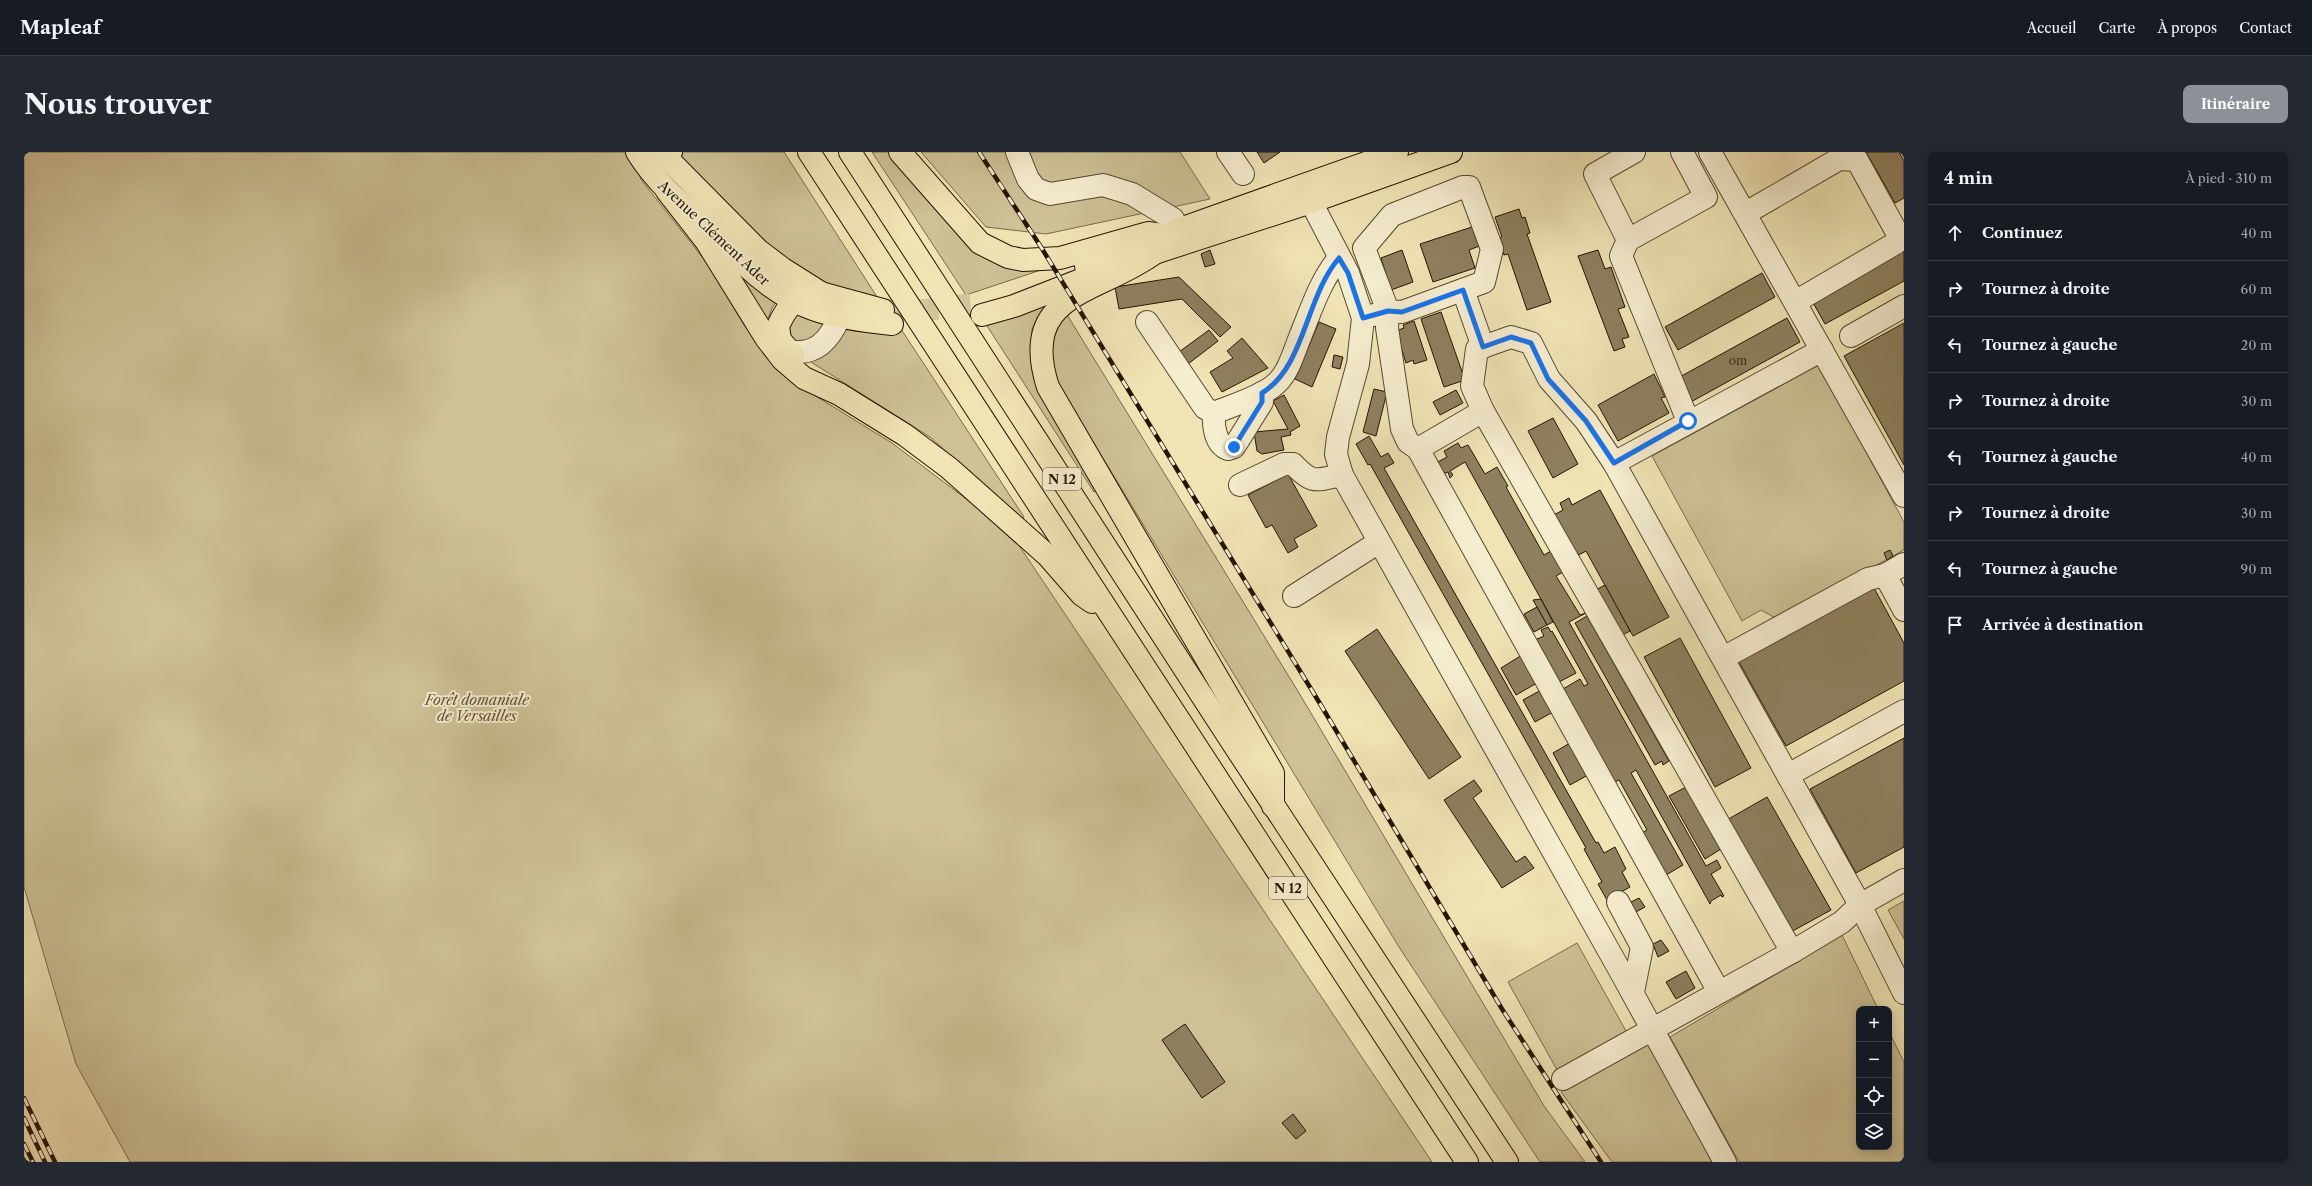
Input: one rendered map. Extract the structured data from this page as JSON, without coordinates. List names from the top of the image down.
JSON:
{
  "streets": {
    "main road": ["Avenue Clément Ader", "N 12"]
  },
  "parks": ["Forêt domaniale de Versailles"],
  "house_numbers": ["om"],
  "page": {
    "header": "Mapleaf",
    "nav": [
      "Accueil",
      "Carte",
      "À propos",
      "Contact"
    ],
    "buttons": "Itinéraire",
    "title": "Nous trouver",
    "heading": ["4 min", "À pied · 310 m"],
    "list": [
      ["Continuez", "40 m"],
      ["Tournez à droite", "60 m"],
      ["Tournez à gauche", "20 m"],
      ["Tournez à droite", "30 m"],
      ["Tournez à gauche", "40 m"],
      ["Tournez à droite", "30 m"],
      ["Tournez à gauche", "90 m"],
      "Arrivée à destination"
    ],
    "map_buttons": ["+", "−"]
  }
}
